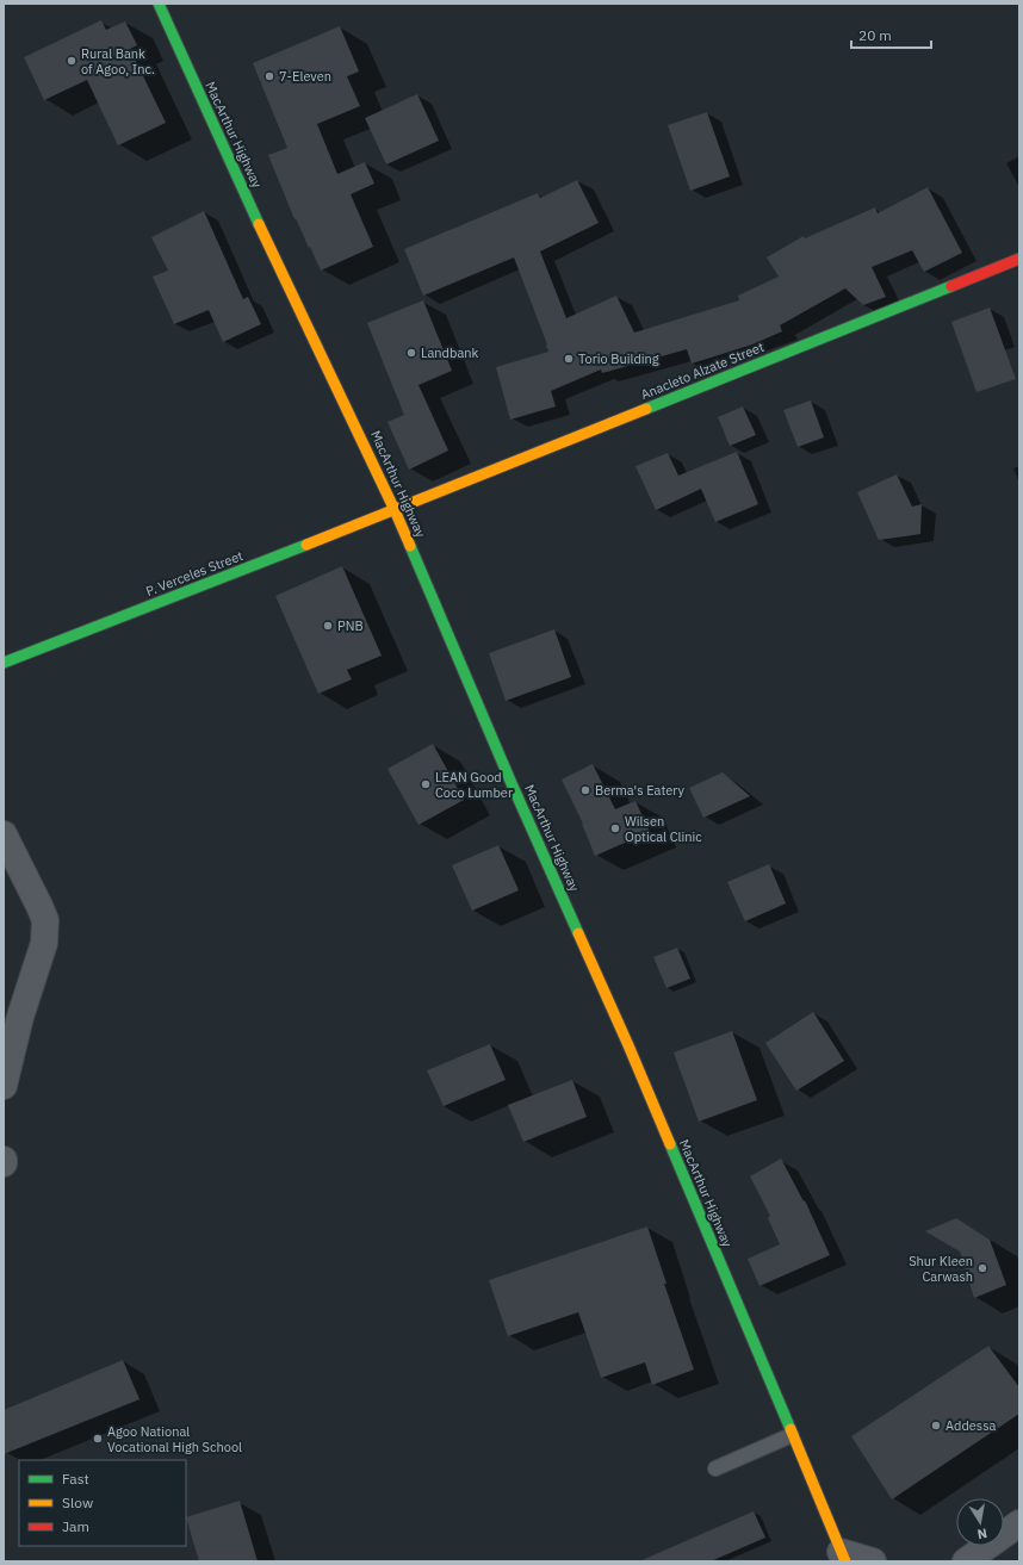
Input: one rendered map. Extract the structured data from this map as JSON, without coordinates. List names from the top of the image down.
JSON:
{
  "streets": {
    "main road": ["MacArthur Highway", "Anacleto Alzate Street", "P. Verceles Street"]
  },
  "crossings": [
    ["MacArthur Highway", "Anacleto Alzate Street"],
    ["MacArthur Highway", "P. Verceles Street"],
    ["Anacleto Alzate Street", "P. Verceles Street"]
  ],
  "places": [
    "Rural Bank of Agoo, Inc.",
    "7-Eleven",
    "Landbank",
    "Torio Building",
    "PNB",
    "LEAN Good Coco Lumber",
    "Berma's Eatery",
    "Wilsen Optical Clinic",
    "Shur Kleen Carwash",
    "Addessa",
    "Agoo National Vocational High School"
  ],
  "legend": ["Fast", "Slow", "Jam"],
  "scale_bar": "20 m",
  "north": "bottom"
}
